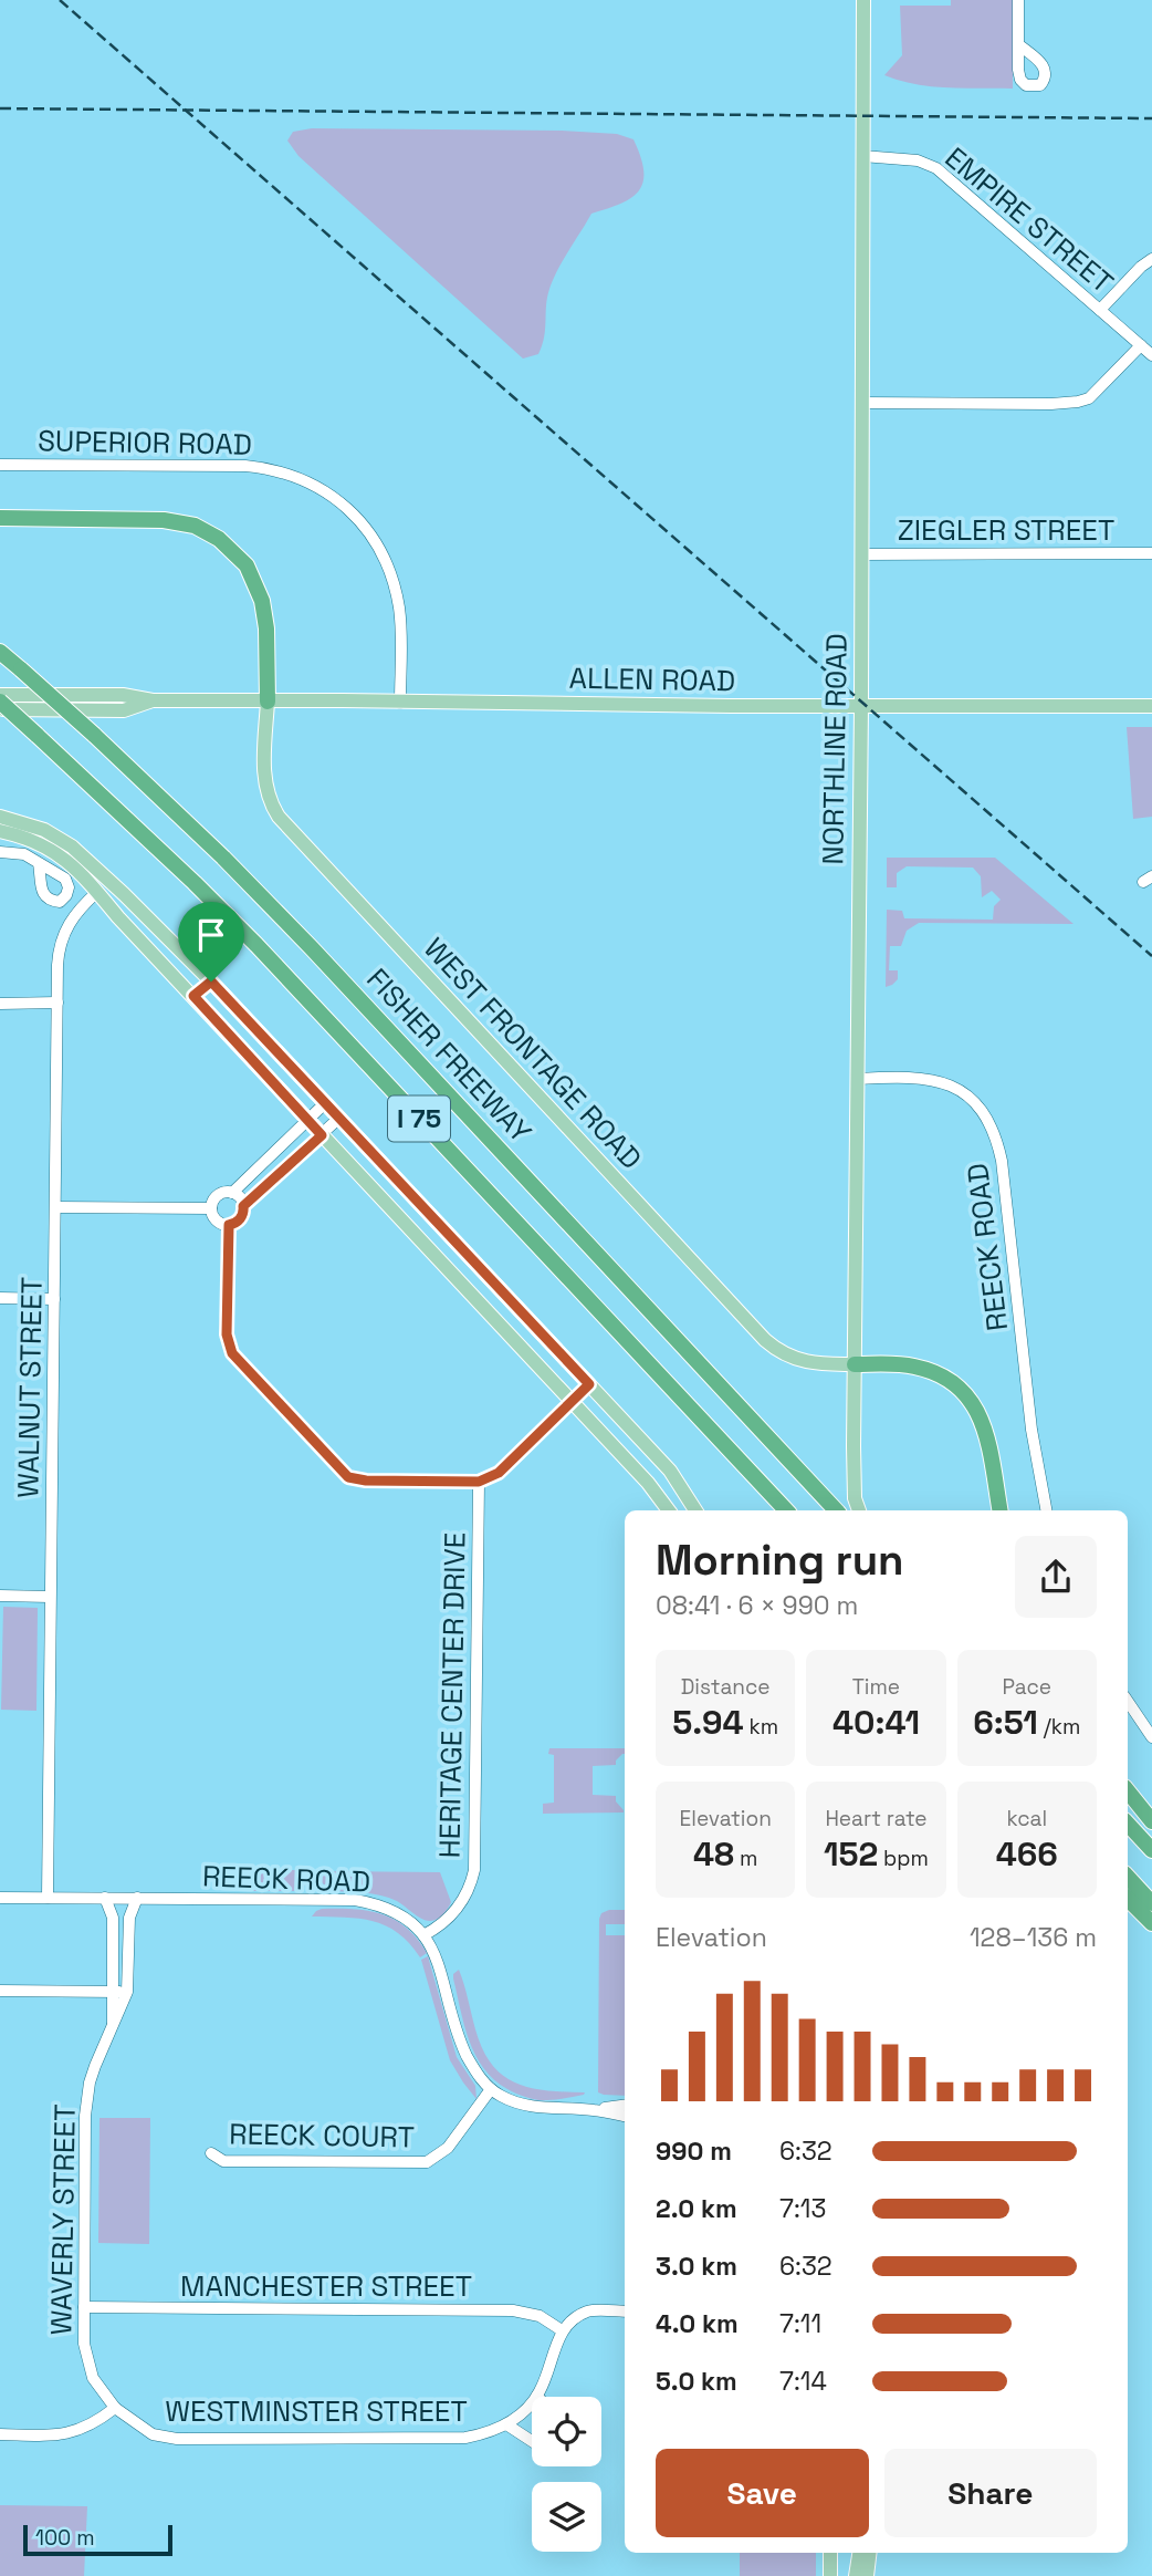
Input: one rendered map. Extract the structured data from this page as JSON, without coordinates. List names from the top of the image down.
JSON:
{
  "streets": {
    "highway": ["FISHER FREEWAY", "I 75"],
    "main road": ["ALLEN ROAD", "NORTHLINE ROAD", "WEST FRONTAGE ROAD"],
    "street": [
      "EMPIRE STREET",
      "SUPERIOR ROAD",
      "ZIEGLER STREET",
      "REECK ROAD",
      "WALNUT STREET",
      "HERITAGE CENTER DRIVE",
      "REECK COURT",
      "WAVERLY STREET",
      "MANCHESTER STREET",
      "WESTMINSTER STREET"
    ]
  },
  "crossings": [
    ["EMPIRE STREET", "NORTHLINE ROAD"],
    ["SUPERIOR ROAD", "ALLEN ROAD"],
    ["ZIEGLER STREET", "NORTHLINE ROAD"],
    ["ALLEN ROAD", "NORTHLINE ROAD"],
    ["ALLEN ROAD", "WEST FRONTAGE ROAD"],
    ["NORTHLINE ROAD", "WEST FRONTAGE ROAD"],
    ["NORTHLINE ROAD", "REECK ROAD"],
    ["REECK ROAD", "WALNUT STREET"],
    ["REECK ROAD", "HERITAGE CENTER DRIVE"],
    ["REECK ROAD", "REECK COURT"],
    ["REECK ROAD", "WAVERLY STREET"],
    ["WAVERLY STREET", "MANCHESTER STREET"],
    ["WAVERLY STREET", "WESTMINSTER STREET"],
    ["MANCHESTER STREET", "WESTMINSTER STREET"]
  ],
  "scale_bar": "100 m",
  "page": {
    "heading": ["Morning run", "08:41 · 6 × 990 m"],
    "stats": [
      ["Distance", "5.94 km"],
      ["Time", "40:41"],
      ["Pace", "6:51 /km"],
      ["Elevation", "48 m"],
      ["Heart rate", "152 bpm"],
      ["kcal", "466"]
    ],
    "chart": ["Elevation", "128–136 m"],
    "list": [
      {
        "name": "990 m",
        "note": "6:32"
      },
      {
        "name": "2.0 km",
        "note": "7:13"
      },
      {
        "name": "3.0 km",
        "note": "6:32"
      },
      {
        "name": "4.0 km",
        "note": "7:11"
      },
      {
        "name": "5.0 km",
        "note": "7:14"
      }
    ],
    "buttons": ["Save", "Share"],
    "scale": "100 m"
  }
}
